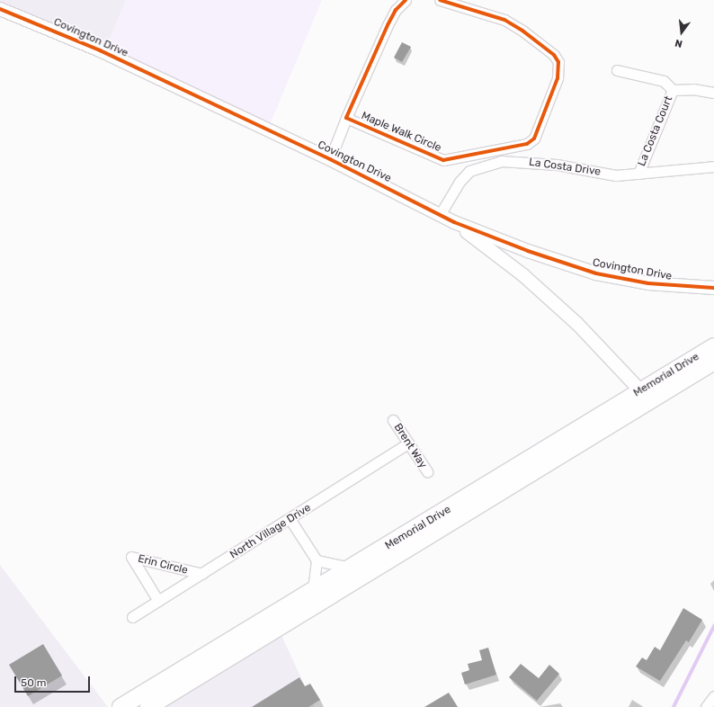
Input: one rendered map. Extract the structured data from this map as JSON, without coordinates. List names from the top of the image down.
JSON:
{
  "streets": {
    "main road": ["Memorial Drive"],
    "street": [
      "Covington Drive",
      "La Costa Court",
      "Maple Walk Circle",
      "La Costa Drive",
      "Brent Way",
      "North Village Drive",
      "Erin Circle"
    ]
  },
  "crossings": [
    ["Covington Drive", "Maple Walk Circle"],
    ["Covington Drive", "La Costa Drive"],
    ["Covington Drive", "Memorial Drive"],
    ["La Costa Court", "La Costa Drive"],
    ["Brent Way", "North Village Drive"],
    ["North Village Drive", "Erin Circle"]
  ],
  "scale_bar": "50 m",
  "north": "bottom"
}
